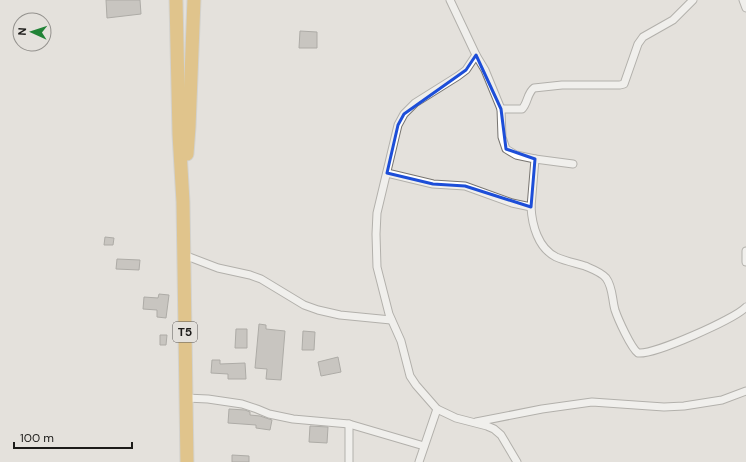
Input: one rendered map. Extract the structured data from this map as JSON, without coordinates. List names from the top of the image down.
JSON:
{
  "streets": {
    "highway": ["T5"]
  },
  "scale_bar": "100 m",
  "north": "left"
}
